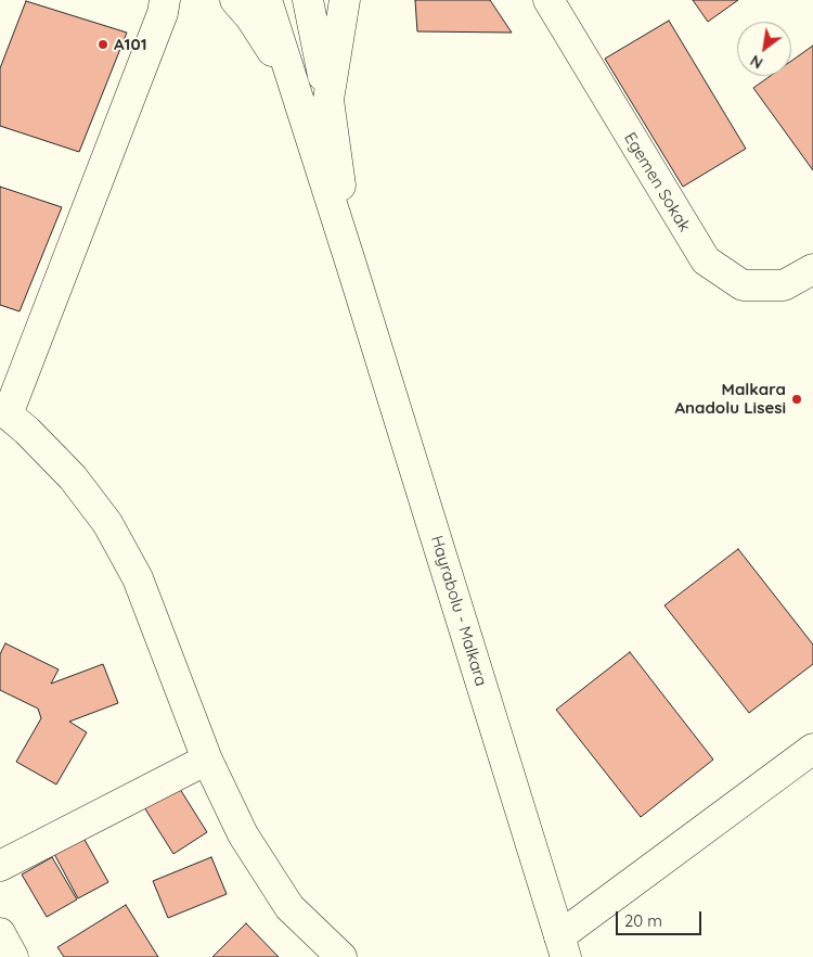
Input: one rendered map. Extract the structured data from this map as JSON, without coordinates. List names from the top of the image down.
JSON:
{
  "streets": {
    "street": ["Egemen Sokak", "Hayrabolu - Malkara"]
  },
  "places": ["A101", "Malkara Anadolu Lisesi"],
  "scale_bar": "20 m",
  "north": "bottom left"
}
